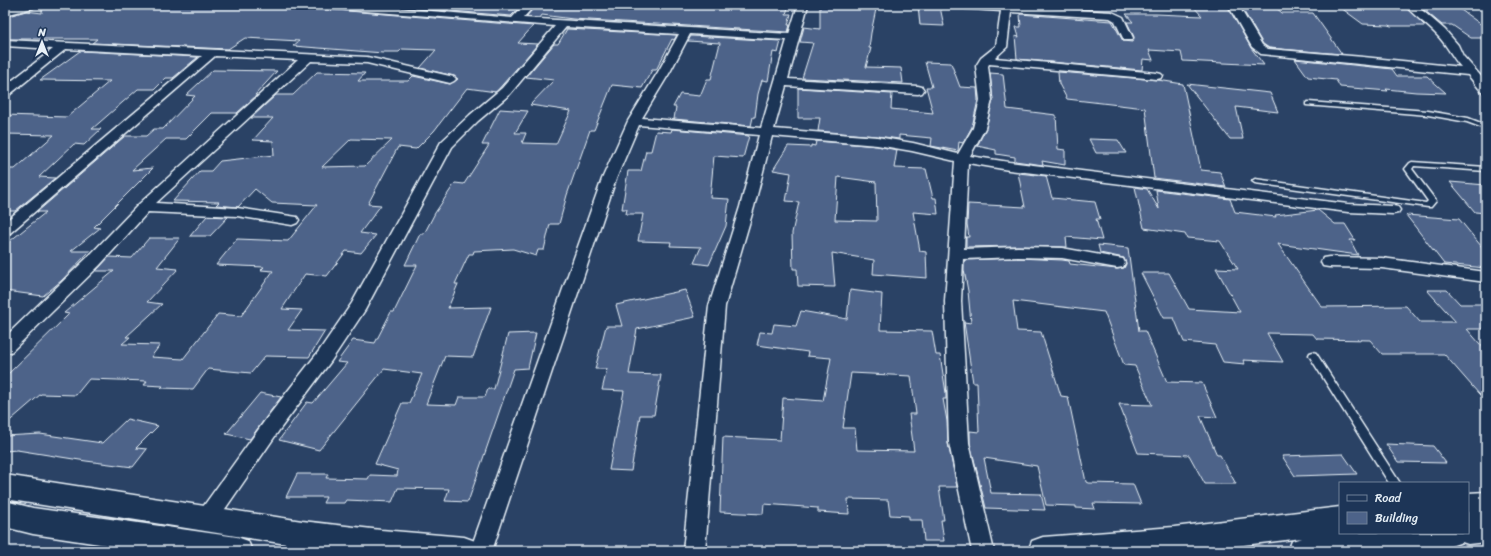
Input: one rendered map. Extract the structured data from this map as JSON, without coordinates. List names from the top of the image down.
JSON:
{
  "legend": ["Road", "Building"],
  "north": "top"
}
